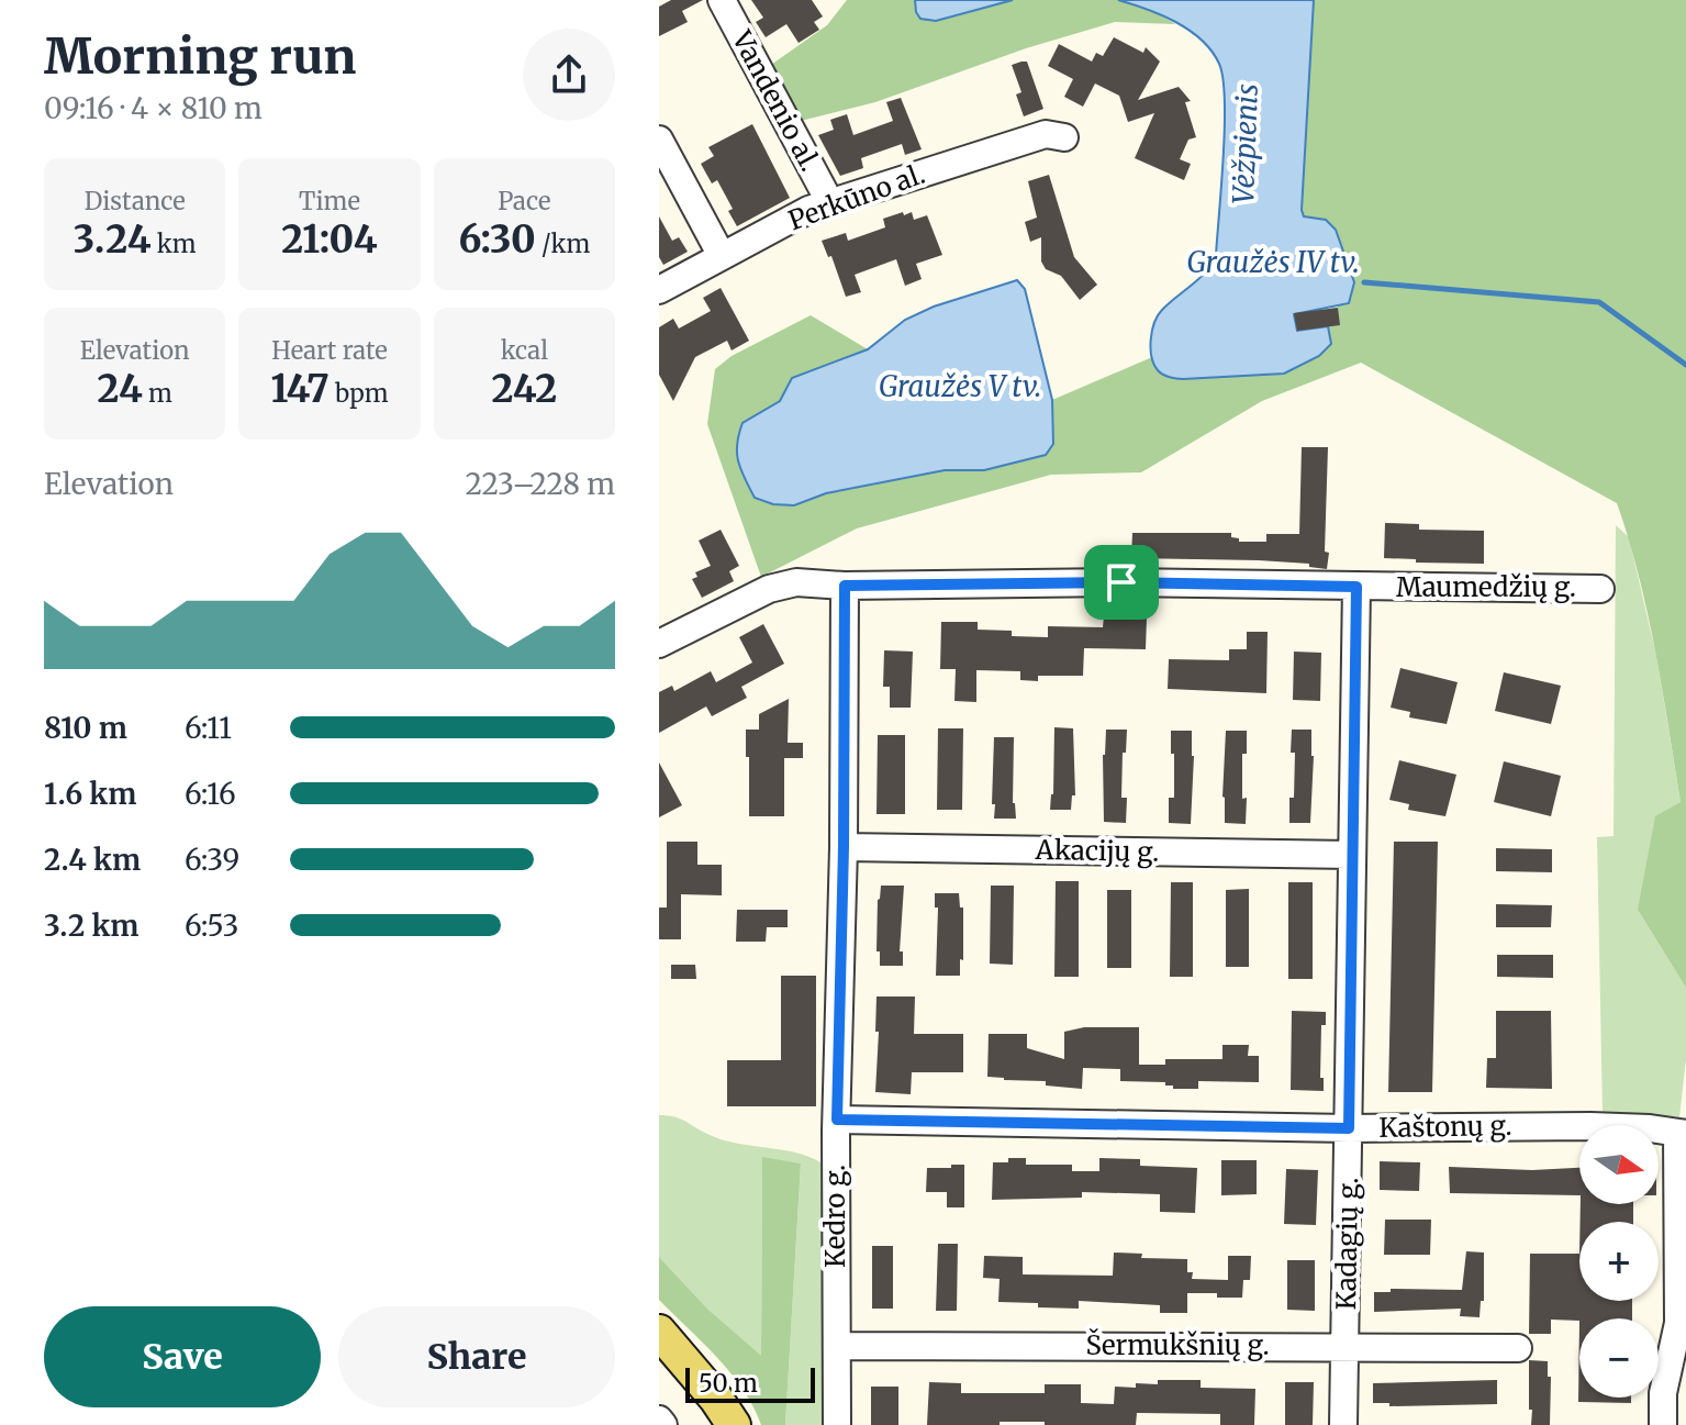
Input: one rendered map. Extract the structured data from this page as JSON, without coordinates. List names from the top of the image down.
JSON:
{
  "streets": {
    "street": [
      "Vandenio al.",
      "Perkūno al.",
      "Maumedžių g.",
      "Akacijų g.",
      "Kaštonų g.",
      "Kedro g.",
      "Kadagių g.",
      "Šermukšnių g."
    ]
  },
  "crossings": [
    ["Vandenio al.", "Perkūno al."],
    ["Maumedžių g.", "Kedro g."],
    ["Maumedžių g.", "Kadagių g."],
    ["Akacijų g.", "Kedro g."],
    ["Akacijų g.", "Kadagių g."],
    ["Kaštonų g.", "Kedro g."],
    ["Kaštonų g.", "Kadagių g."],
    ["Kedro g.", "Šermukšnių g."],
    ["Kadagių g.", "Šermukšnių g."]
  ],
  "water": ["Vėžpienis", "Graužės IV tv.", "Graužės V tv."],
  "scale_bar": "50 m",
  "north": "right",
  "page": {
    "heading": ["Morning run", "09:16 · 4 × 810 m"],
    "stats": [
      ["Distance", "3.24 km"],
      ["Time", "21:04"],
      ["Pace", "6:30 /km"],
      ["Elevation", "24 m"],
      ["Heart rate", "147 bpm"],
      ["kcal", "242"]
    ],
    "chart": ["Elevation", "223–228 m"],
    "list": [
      {
        "name": "810 m",
        "note": "6:11"
      },
      {
        "name": "1.6 km",
        "note": "6:16"
      },
      {
        "name": "2.4 km",
        "note": "6:39"
      },
      {
        "name": "3.2 km",
        "note": "6:53"
      }
    ],
    "map_buttons": ["+", "−"],
    "buttons": ["Save", "Share"],
    "scale": "50 m"
  }
}
